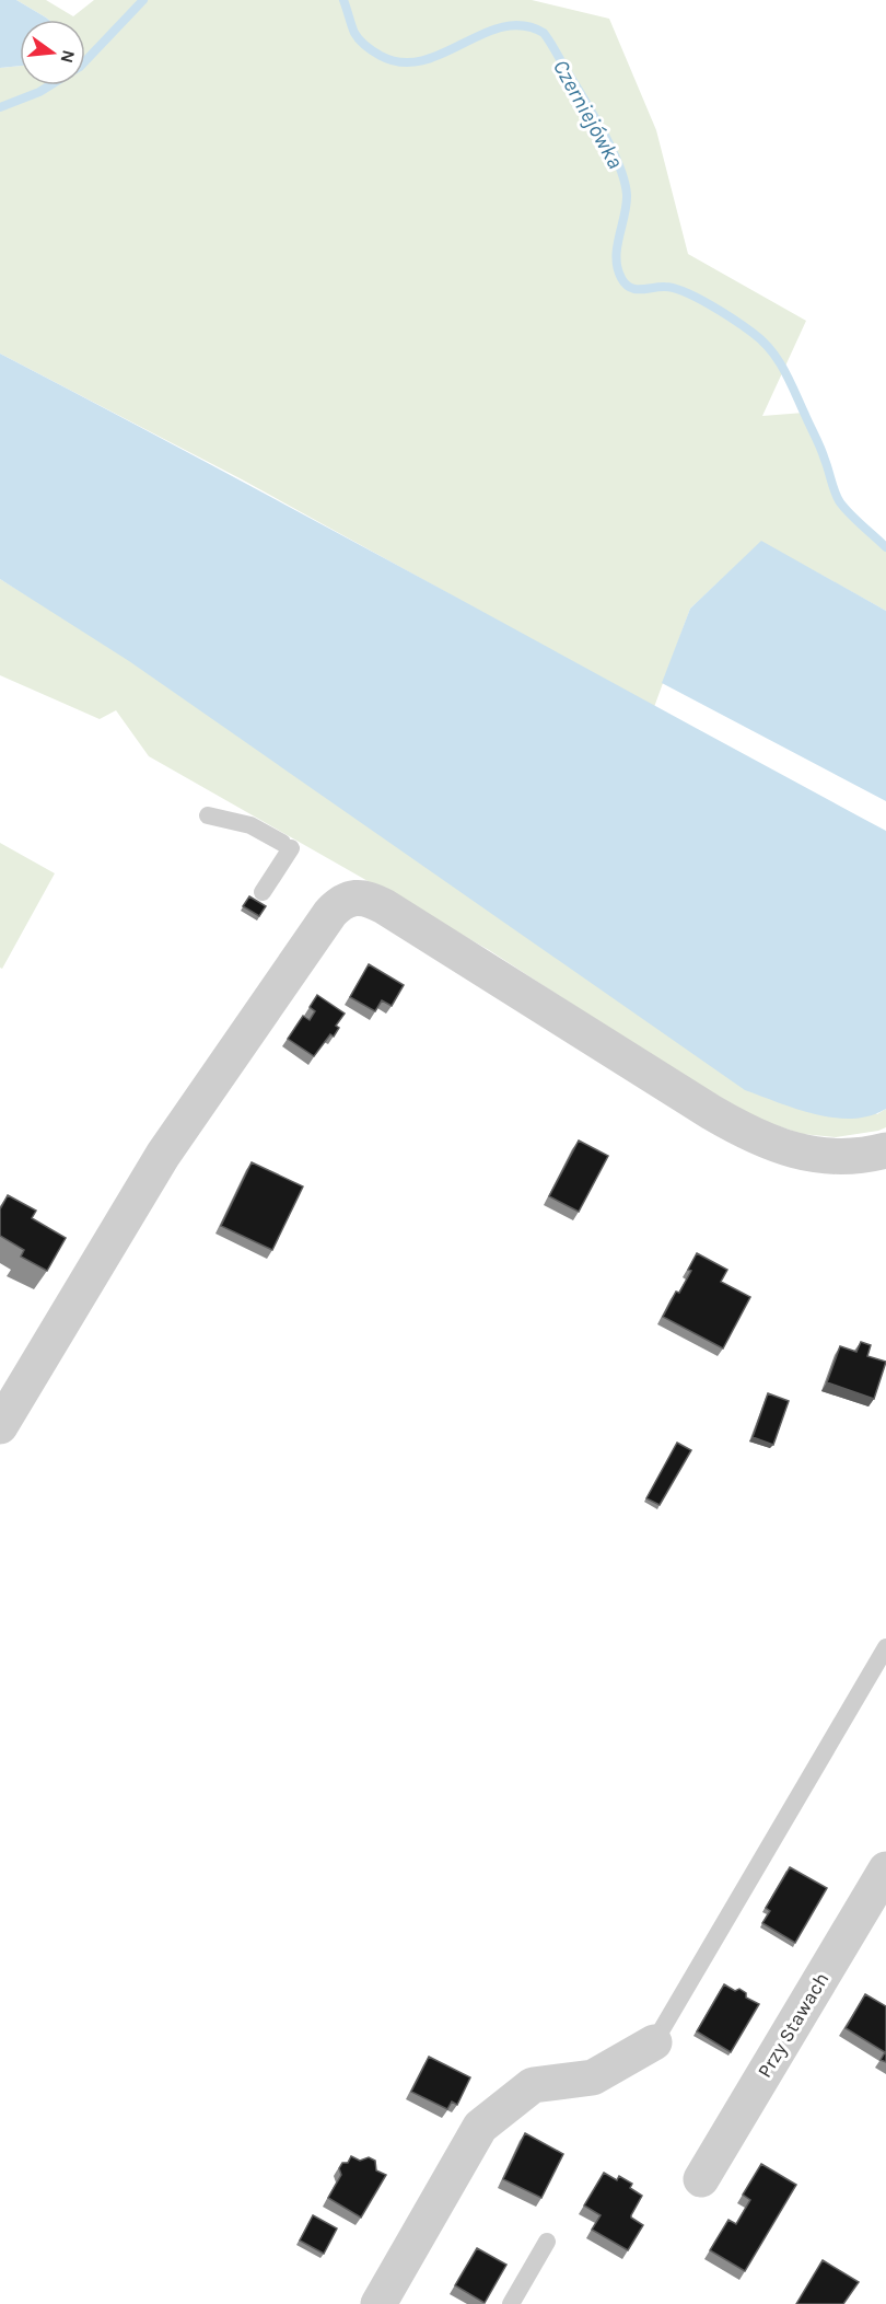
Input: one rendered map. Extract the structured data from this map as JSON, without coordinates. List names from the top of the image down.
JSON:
{
  "streets": {
    "street": ["Przy Stawach"]
  },
  "water": ["Czerniejówka"],
  "north": "right"
}
